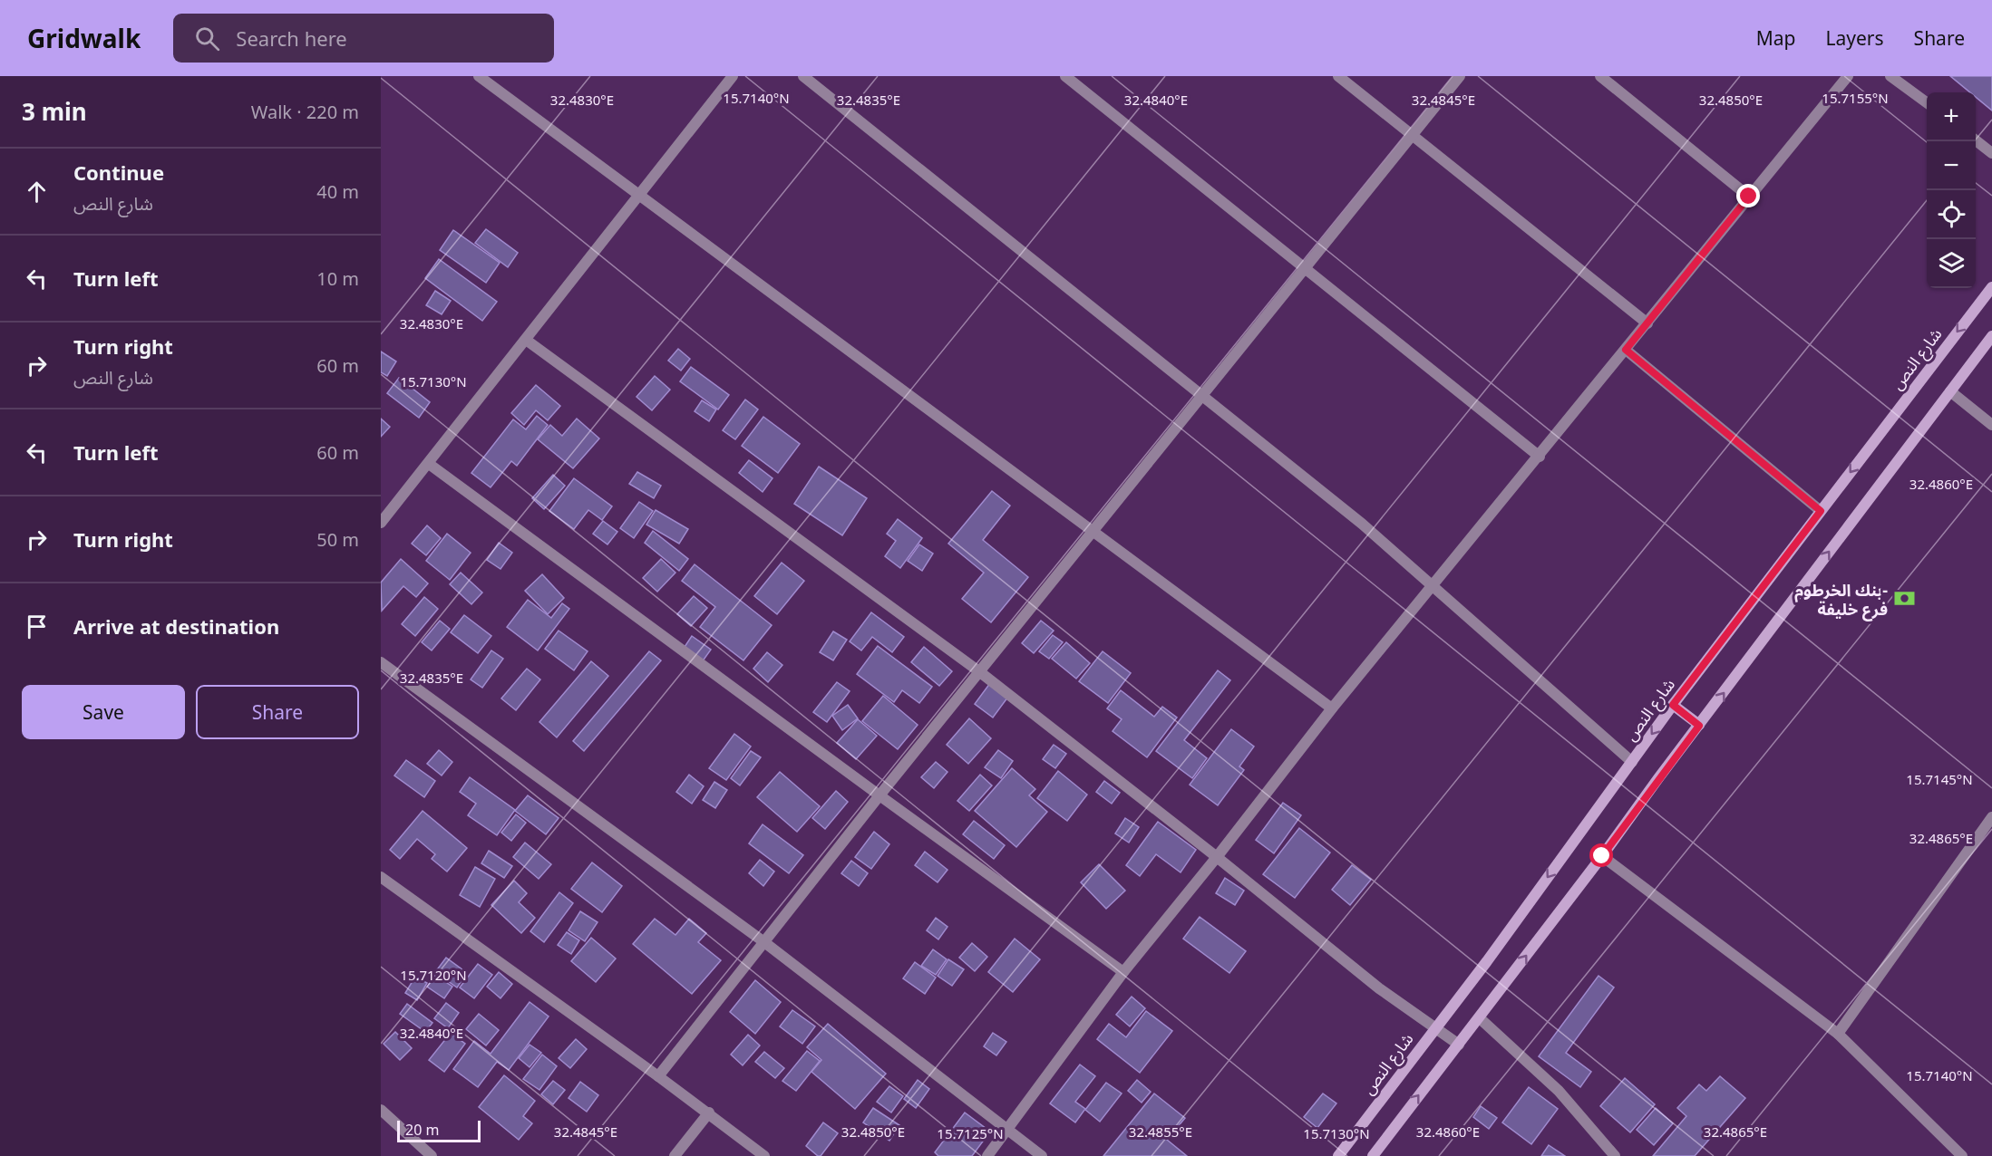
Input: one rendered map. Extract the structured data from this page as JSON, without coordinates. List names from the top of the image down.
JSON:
{
  "streets": {
    "main road": ["شارع النص"]
  },
  "places": {
    "bank": ["بنك الخرطوم- فرع خليفة"]
  },
  "scale_bar": "20 m",
  "page": {
    "header": "Gridwalk",
    "search": "Search here",
    "nav": ["Map", "Layers", "Share"],
    "heading": ["3 min", "Walk · 220 m"],
    "map_buttons": ["+", "−"],
    "list": [
      ["Continue", "شارع النص", "40 m"],
      ["Turn left", "10 m"],
      ["Turn right", "شارع النص", "60 m"],
      ["Turn left", "60 m"],
      ["Turn right", "50 m"],
      "Arrive at destination"
    ],
    "buttons": ["Save", "Share"],
    "scale": "20 m"
  },
  "coordinates": [
    "15.7155°N",
    "15.7140°N",
    "32.4830°E",
    "32.4840°E",
    "32.4845°E",
    "32.4850°E",
    "32.4835°E",
    "15.7130°N",
    "32.4860°E",
    "15.7145°N",
    "32.4865°E",
    "15.7120°N",
    "32.4855°E",
    "15.7125°N"
  ]
}
